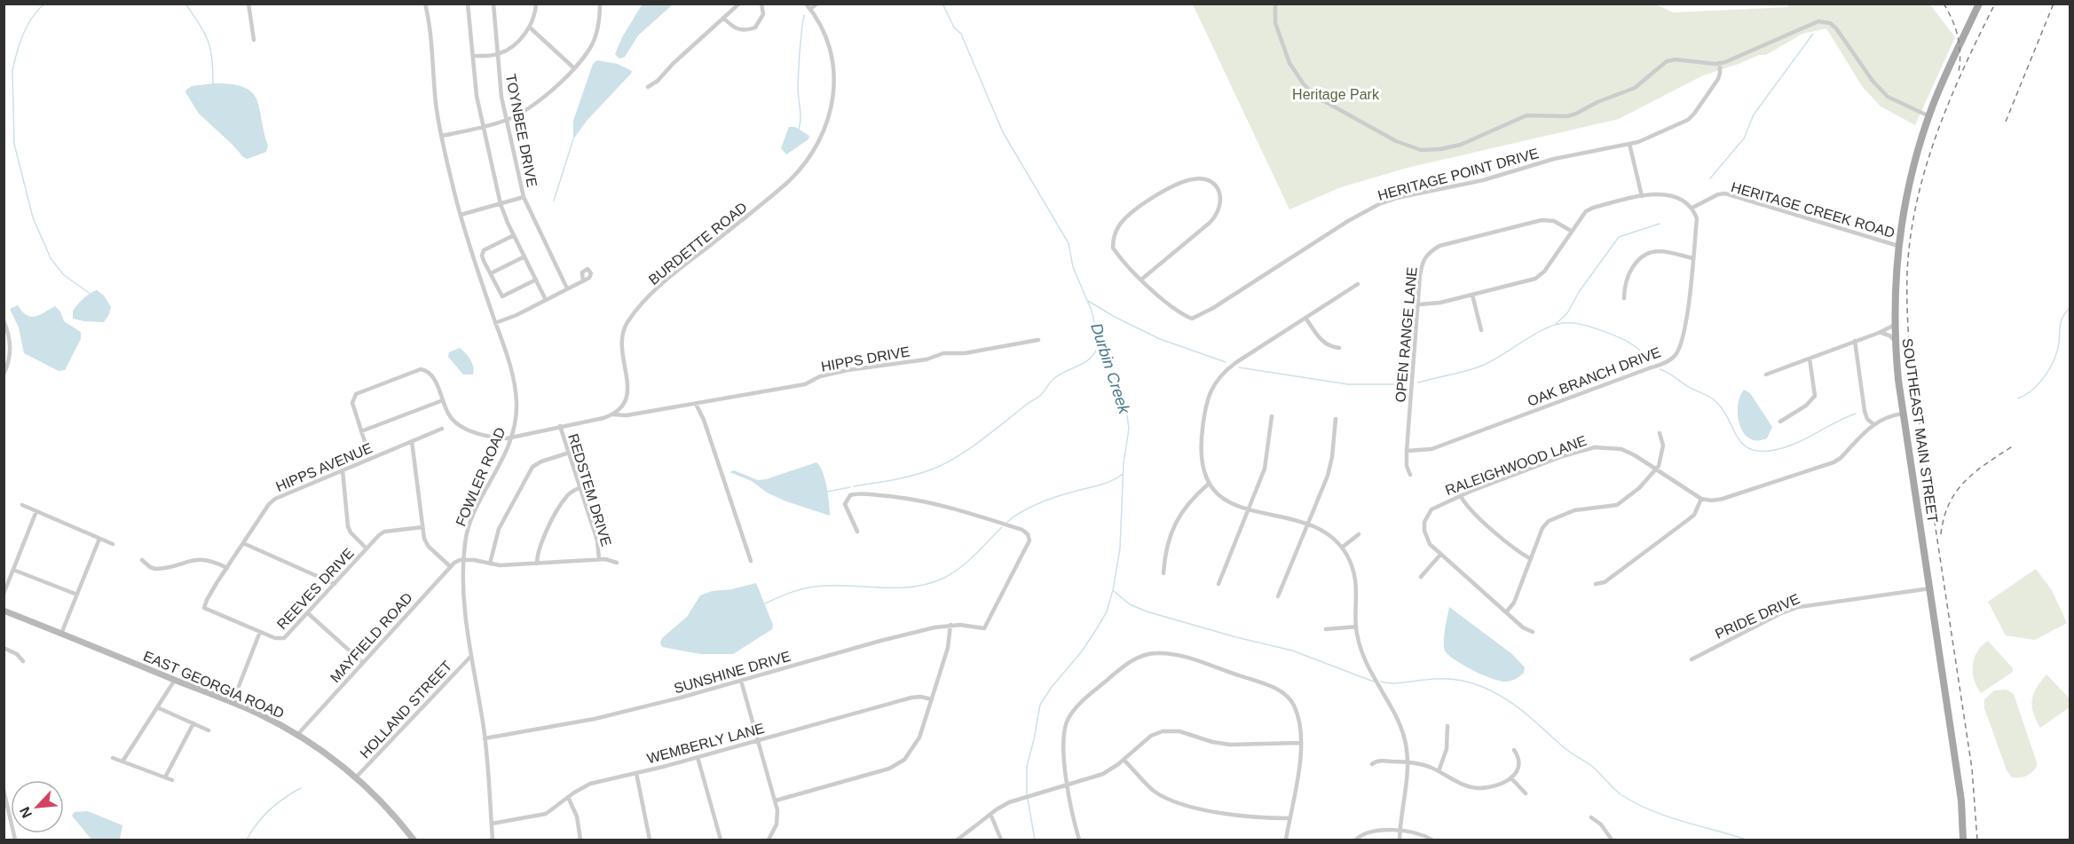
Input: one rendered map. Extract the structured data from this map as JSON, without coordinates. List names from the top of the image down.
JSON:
{
  "streets": {
    "main road": ["SOUTHEAST MAIN STREET", "EAST GEORGIA ROAD"],
    "street": [
      "TOYNBEE DRIVE",
      "HERITAGE POINT DRIVE",
      "HERITAGE CREEK ROAD",
      "BURDETTE ROAD",
      "OPEN RANGE LANE",
      "HIPPS DRIVE",
      "OAK BRANCH DRIVE",
      "RALEIGHWOOD LANE",
      "HIPPS AVENUE",
      "FOWLER ROAD",
      "REDSTEM DRIVE",
      "REEVES DRIVE",
      "PRIDE DRIVE",
      "MAYFIELD ROAD",
      "SUNSHINE DRIVE",
      "HOLLAND STREET",
      "WEMBERLY LANE"
    ]
  },
  "crossings": [
    ["HERITAGE CREEK ROAD", "OAK BRANCH DRIVE"],
    ["HERITAGE CREEK ROAD", "SOUTHEAST MAIN STREET"],
    ["BURDETTE ROAD", "HIPPS DRIVE"],
    ["OPEN RANGE LANE", "OAK BRANCH DRIVE"],
    ["SOUTHEAST MAIN STREET", "PRIDE DRIVE"],
    ["HIPPS AVENUE", "REEVES DRIVE"],
    ["FOWLER ROAD", "MAYFIELD ROAD"],
    ["FOWLER ROAD", "SUNSHINE DRIVE"],
    ["FOWLER ROAD", "HOLLAND STREET"],
    ["FOWLER ROAD", "WEMBERLY LANE"],
    ["REEVES DRIVE", "EAST GEORGIA ROAD"],
    ["MAYFIELD ROAD", "EAST GEORGIA ROAD"],
    ["EAST GEORGIA ROAD", "HOLLAND STREET"]
  ],
  "water": ["Durbin Creek"],
  "parks": ["Heritage Park"],
  "north": "bottom left"
}
